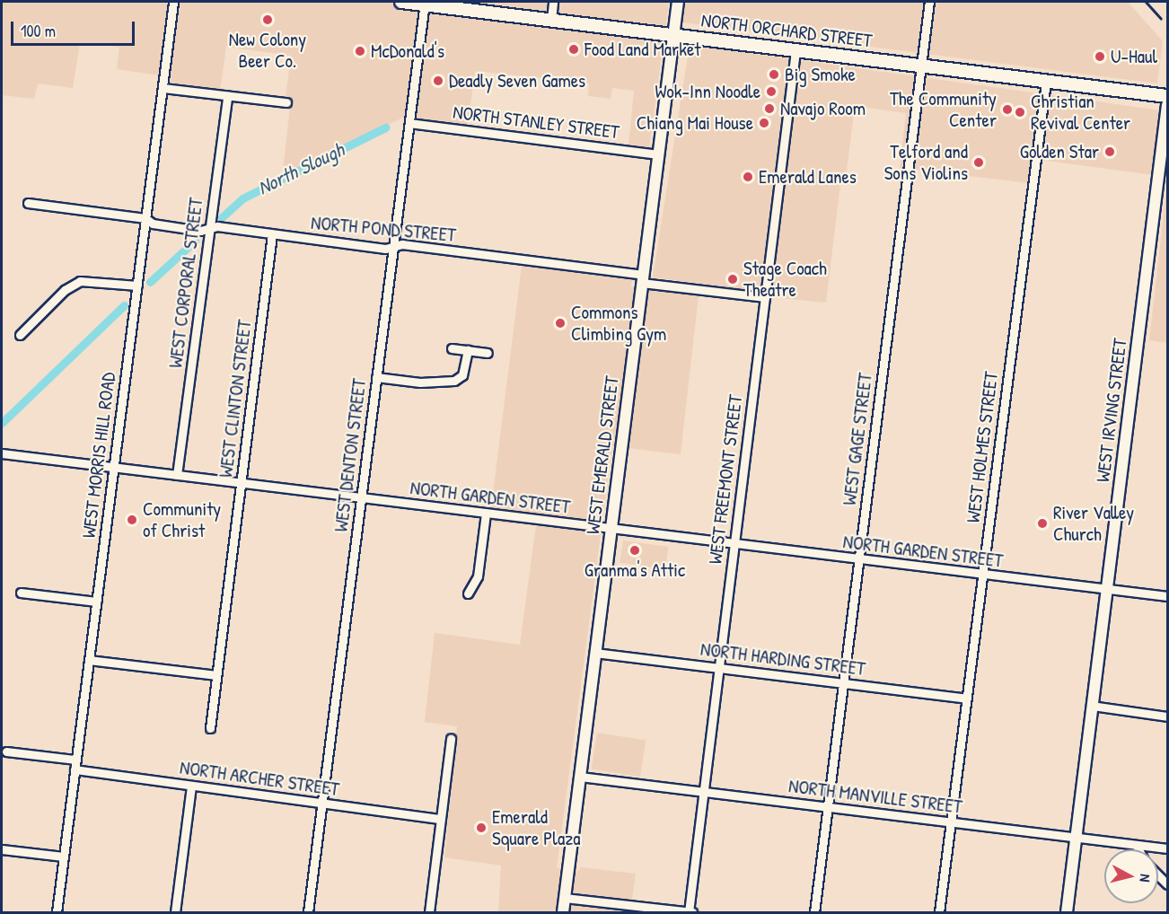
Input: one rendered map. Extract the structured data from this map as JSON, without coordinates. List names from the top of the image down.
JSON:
{
  "streets": {
    "main road": ["NORTH ORCHARD STREET"],
    "street": [
      "NORTH STANLEY STREET",
      "NORTH POND STREET",
      "WEST CORPORAL STREET",
      "WEST CLINTON STREET",
      "WEST IRVING STREET",
      "WEST GAGE STREET",
      "WEST HOLMES STREET",
      "WEST MORRIS HILL ROAD",
      "WEST DENTON STREET",
      "WEST EMERALD STREET",
      "WEST FREEMONT STREET",
      "NORTH GARDEN STREET",
      "NORTH HARDING STREET",
      "NORTH ARCHER STREET",
      "NORTH MANVILLE STREET"
    ]
  },
  "crossings": [
    ["NORTH ORCHARD STREET", "WEST GAGE STREET"],
    ["NORTH ORCHARD STREET", "WEST HOLMES STREET"],
    ["NORTH ORCHARD STREET", "WEST DENTON STREET"],
    ["NORTH ORCHARD STREET", "WEST EMERALD STREET"],
    ["NORTH ORCHARD STREET", "WEST FREEMONT STREET"],
    ["NORTH STANLEY STREET", "WEST DENTON STREET"],
    ["NORTH STANLEY STREET", "WEST EMERALD STREET"],
    ["NORTH POND STREET", "WEST CORPORAL STREET"],
    ["NORTH POND STREET", "WEST CLINTON STREET"],
    ["NORTH POND STREET", "WEST MORRIS HILL ROAD"],
    ["NORTH POND STREET", "WEST DENTON STREET"],
    ["NORTH POND STREET", "WEST EMERALD STREET"],
    ["NORTH POND STREET", "WEST FREEMONT STREET"],
    ["WEST CORPORAL STREET", "NORTH GARDEN STREET"],
    ["WEST CLINTON STREET", "NORTH GARDEN STREET"],
    ["WEST IRVING STREET", "NORTH GARDEN STREET"],
    ["WEST IRVING STREET", "NORTH MANVILLE STREET"],
    ["WEST GAGE STREET", "NORTH GARDEN STREET"],
    ["WEST GAGE STREET", "NORTH HARDING STREET"],
    ["WEST GAGE STREET", "NORTH MANVILLE STREET"],
    ["WEST HOLMES STREET", "NORTH GARDEN STREET"],
    ["WEST HOLMES STREET", "NORTH HARDING STREET"],
    ["WEST HOLMES STREET", "NORTH MANVILLE STREET"],
    ["WEST MORRIS HILL ROAD", "NORTH GARDEN STREET"],
    ["WEST MORRIS HILL ROAD", "NORTH ARCHER STREET"],
    ["WEST DENTON STREET", "NORTH GARDEN STREET"],
    ["WEST DENTON STREET", "NORTH ARCHER STREET"],
    ["WEST EMERALD STREET", "NORTH GARDEN STREET"],
    ["WEST EMERALD STREET", "NORTH HARDING STREET"],
    ["WEST EMERALD STREET", "NORTH MANVILLE STREET"],
    ["WEST FREEMONT STREET", "NORTH GARDEN STREET"],
    ["WEST FREEMONT STREET", "NORTH HARDING STREET"],
    ["WEST FREEMONT STREET", "NORTH MANVILLE STREET"]
  ],
  "water": ["North Slough"],
  "places": [
    "New Colony Beer Co.",
    "Food Land Market",
    "McDonald's",
    "U-Haul",
    "Big Smoke",
    "Deadly Seven Games",
    "Wok-Inn Noodle",
    "Navajo Room",
    "The Community Center",
    "Christian Revival Center",
    "Chiang Mai House",
    "Golden Star",
    "Telford and Sons Violins",
    "Emerald Lanes",
    "Stage Coach Theatre",
    "Commons Climbing Gym",
    "Community of Christ",
    "River Valley Church",
    "Granma's Attic",
    "Emerald Square Plaza"
  ],
  "scale_bar": "100 m",
  "north": "right"
}
